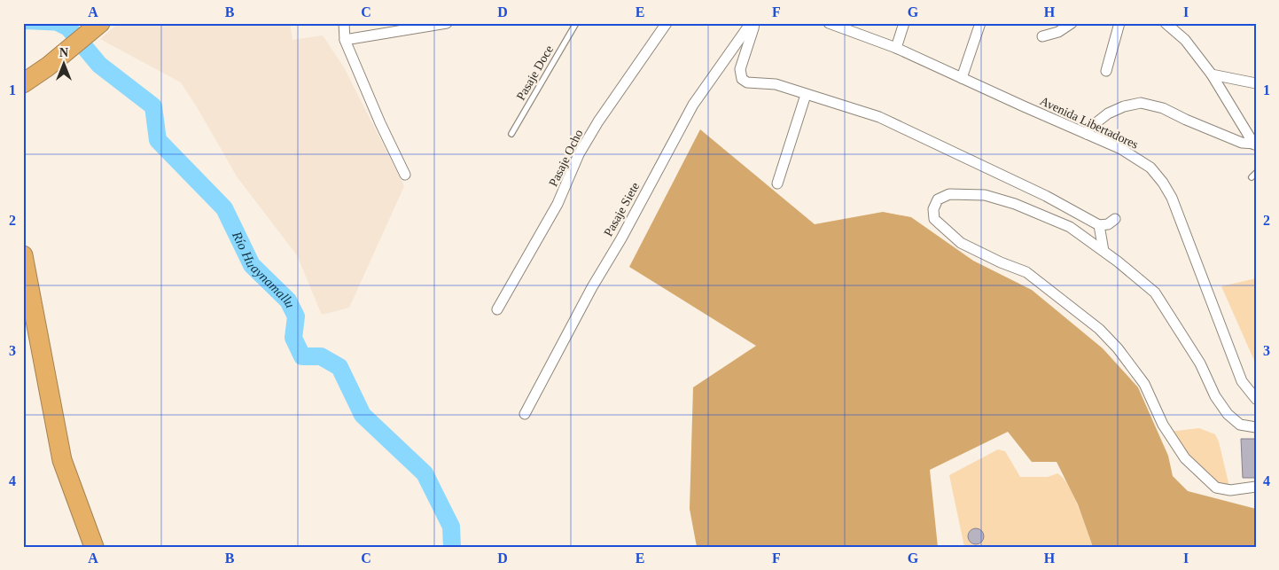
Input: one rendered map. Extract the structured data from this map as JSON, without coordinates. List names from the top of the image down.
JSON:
{
  "streets": {
    "street": ["Avenida Libertadores", "Pasaje Ocho", "Pasaje Siete"],
    "lane": ["Pasaje Doce"]
  },
  "water": ["Río Huaynamallu"],
  "north": "top",
  "grid": {
    "columns": [
      "A",
      "B",
      "C",
      "D",
      "E",
      "F",
      "G",
      "H",
      "I"
    ],
    "rows": [
      "1",
      "2",
      "3",
      "4"
    ]
  }
}
